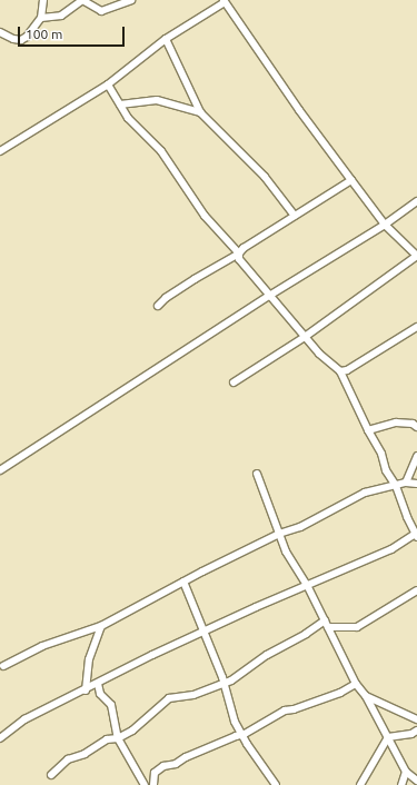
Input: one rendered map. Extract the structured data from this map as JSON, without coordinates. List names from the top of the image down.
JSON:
{
  "scale_bar": "100 m"
}
